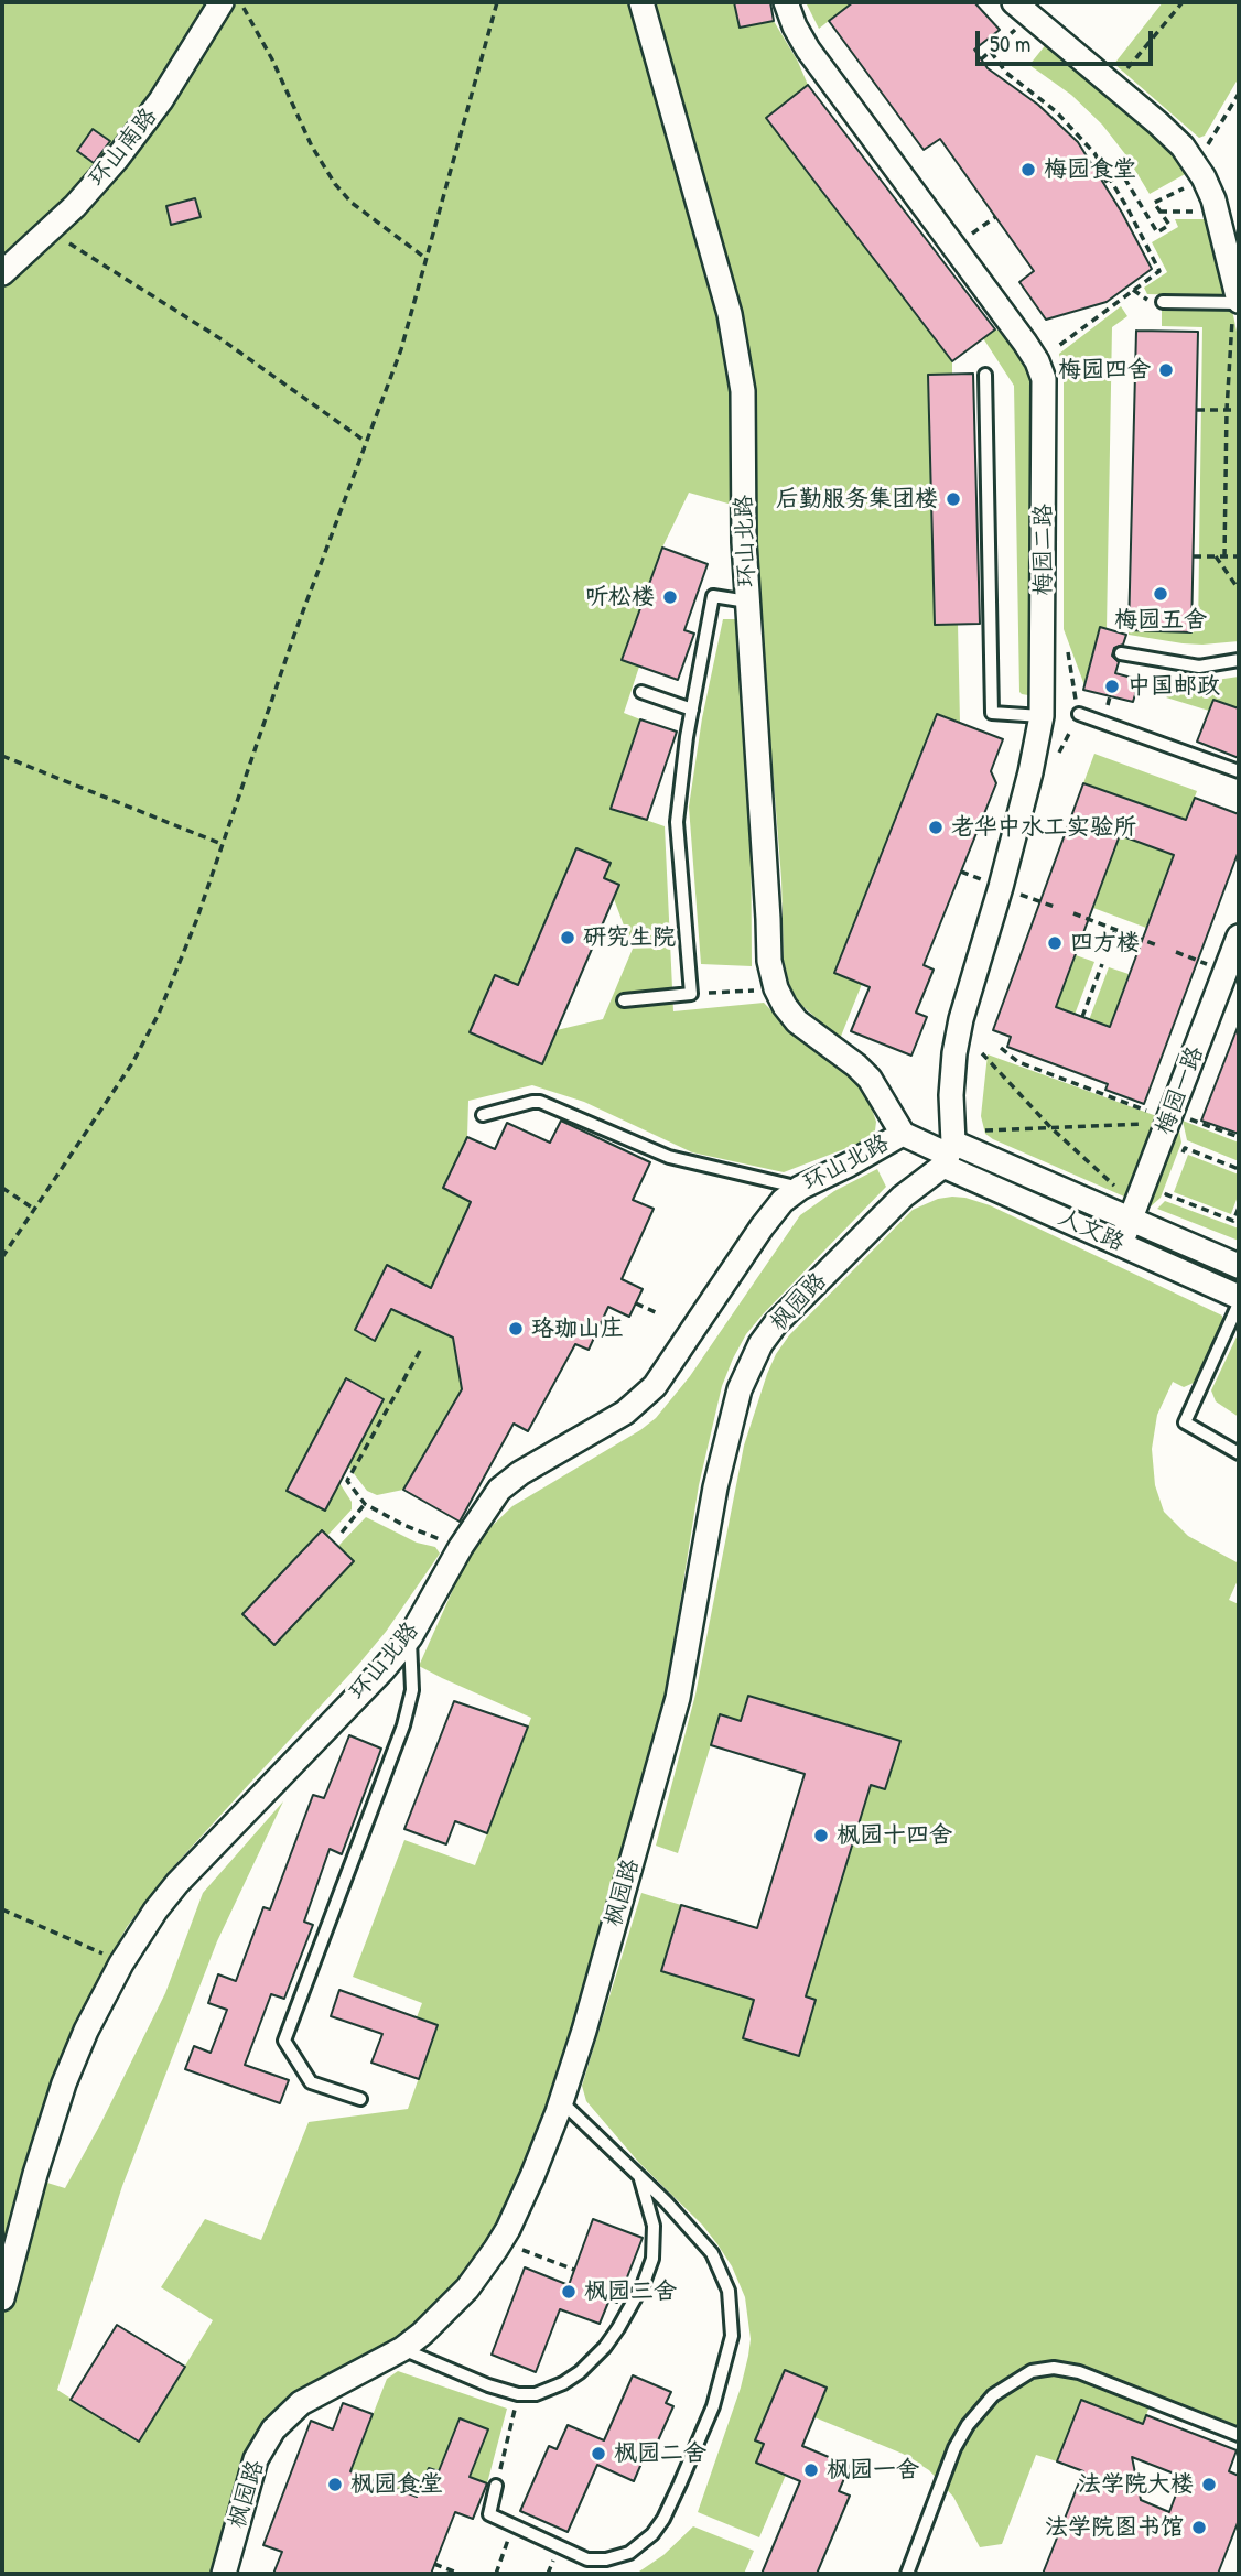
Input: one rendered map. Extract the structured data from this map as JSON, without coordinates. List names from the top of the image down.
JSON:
{
  "streets": {
    "street": [
      "环山南路",
      "环山北路",
      "梅园二路",
      "梅园一路",
      "人文路",
      "枫园路"
    ]
  },
  "crossings": [
    ["环山北路", "梅园二路"],
    ["环山北路", "人文路"],
    ["环山北路", "枫园路"],
    ["梅园二路", "人文路"],
    ["梅园二路", "枫园路"],
    ["梅园一路", "人文路"],
    ["人文路", "枫园路"]
  ],
  "places": [
    "梅园食堂",
    "梅园四舍",
    "后勤服务集团楼",
    "梅园五舍",
    "听松楼",
    "中国邮政",
    "老华中水工实验所",
    "研究生院",
    "四方楼",
    "珞珈山庄",
    "枫园十四舍",
    "枫园三舍",
    "枫园二舍",
    "枫园一舍",
    "枫园食堂",
    "法学院大楼",
    "法学院图书馆"
  ],
  "scale_bar": "50 m"
}
